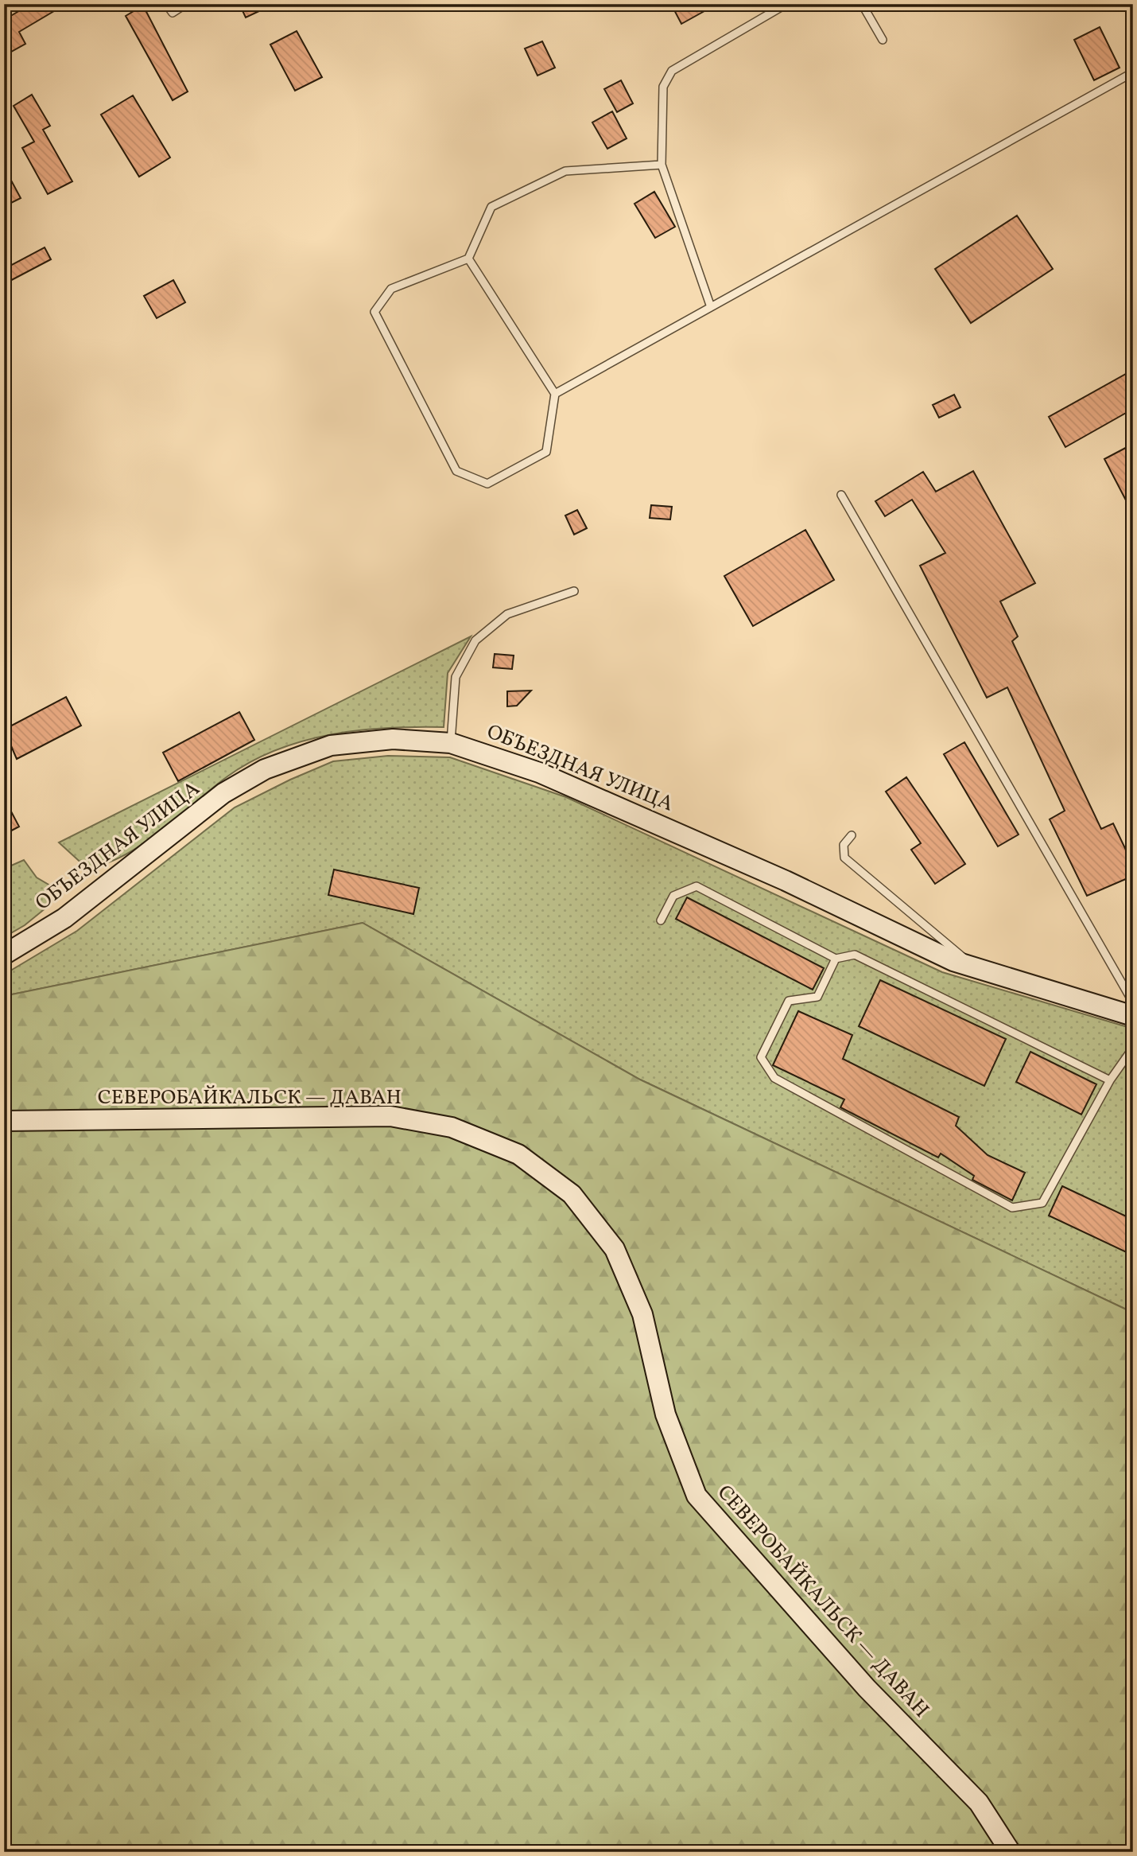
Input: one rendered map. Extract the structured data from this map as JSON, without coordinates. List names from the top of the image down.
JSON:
{
  "streets": {
    "main road": ["ОБЪЕЗДНАЯ УЛИЦА", "СЕВЕРОБАЙКАЛЬСК — ДАВАН"]
  }
}
